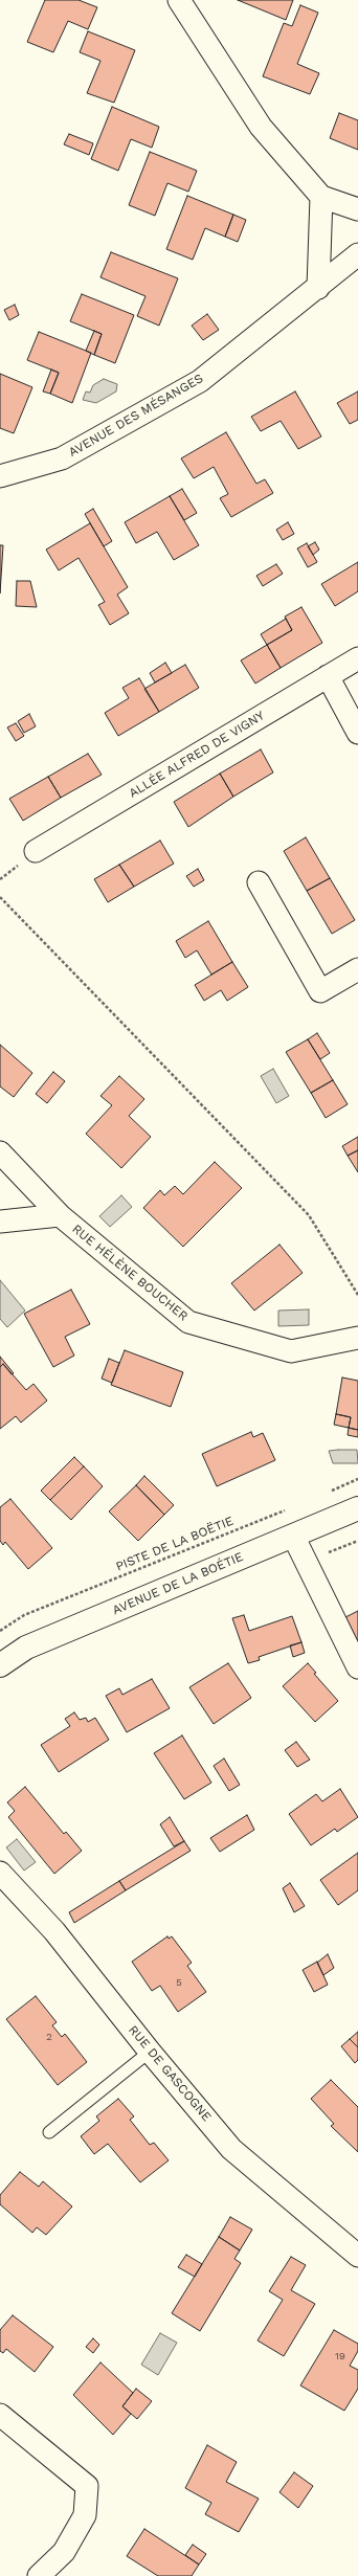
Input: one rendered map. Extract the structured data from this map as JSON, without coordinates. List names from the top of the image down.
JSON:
{
  "streets": {
    "main road": ["AVENUE DE LA BOÉTIE"],
    "street": [
      "AVENUE DES MÉSANGES",
      "ALLÉE ALFRED DE VIGNY",
      "RUE HÉLÈNE BOUCHER",
      "RUE DE GASCOGNE"
    ],
    "path": ["PISTE DE LA BOËTIE"]
  },
  "house_numbers": ["5", "2", "19"]
}
